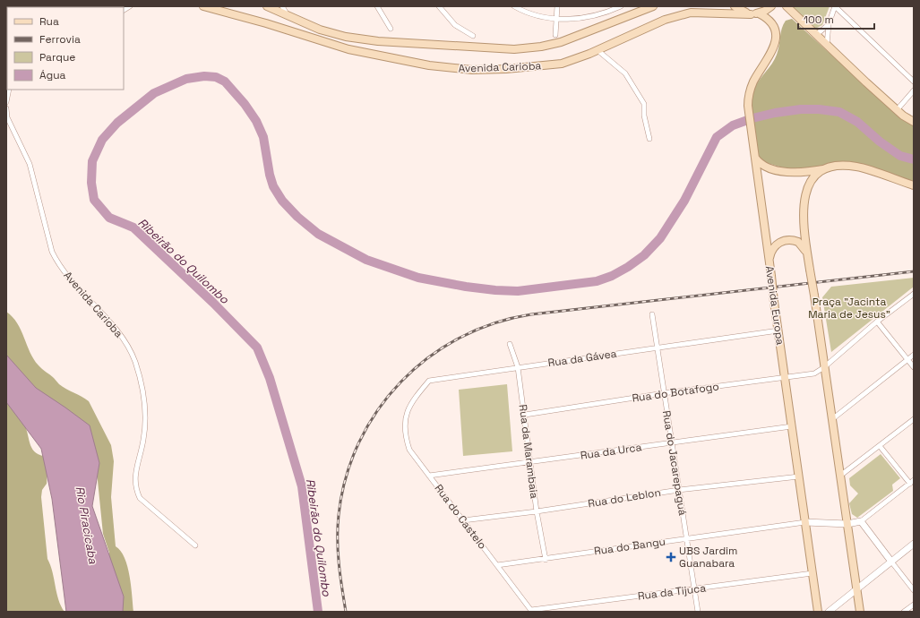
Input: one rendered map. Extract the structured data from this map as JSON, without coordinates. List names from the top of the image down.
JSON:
{
  "streets": {
    "main road": ["Avenida Carioba", "Avenida Europa"],
    "street": [
      "Rua da Gávea",
      "Rua do Botafogo",
      "Rua da Marambaia",
      "Rua da Urca",
      "Rua do Jacarepaguá",
      "Rua do Leblon",
      "Rua do Castelo",
      "Rua do Bangu",
      "Rua da Tijuca"
    ]
  },
  "crossings": [
    ["Avenida Carioba", "Avenida Europa"],
    ["Avenida Europa", "Rua da Gávea"],
    ["Avenida Europa", "Rua do Botafogo"],
    ["Avenida Europa", "Rua da Urca"],
    ["Avenida Europa", "Rua do Leblon"],
    ["Avenida Europa", "Rua do Bangu"],
    ["Avenida Europa", "Rua da Tijuca"],
    ["Rua da Gávea", "Rua da Marambaia"],
    ["Rua da Gávea", "Rua do Jacarepaguá"],
    ["Rua da Gávea", "Rua do Castelo"],
    ["Rua do Botafogo", "Rua da Marambaia"],
    ["Rua do Botafogo", "Rua do Jacarepaguá"],
    ["Rua da Marambaia", "Rua da Urca"],
    ["Rua da Marambaia", "Rua do Leblon"],
    ["Rua da Marambaia", "Rua do Bangu"],
    ["Rua da Urca", "Rua do Jacarepaguá"],
    ["Rua da Urca", "Rua do Castelo"],
    ["Rua do Jacarepaguá", "Rua do Leblon"],
    ["Rua do Jacarepaguá", "Rua do Bangu"],
    ["Rua do Jacarepaguá", "Rua da Tijuca"],
    ["Rua do Leblon", "Rua do Castelo"],
    ["Rua do Castelo", "Rua do Bangu"],
    ["Rua do Castelo", "Rua da Tijuca"]
  ],
  "water": ["Ribeirão do Quilombo", "Rio Piracicaba"],
  "parks": ["Praça \"Jacinta Maria de Jesus\""],
  "places": {
    "health": ["UBS Jardim Guanabara"]
  },
  "legend": [
    "Rua",
    "Ferrovia",
    "Parque",
    "Água"
  ],
  "scale_bar": "100 m"
}
